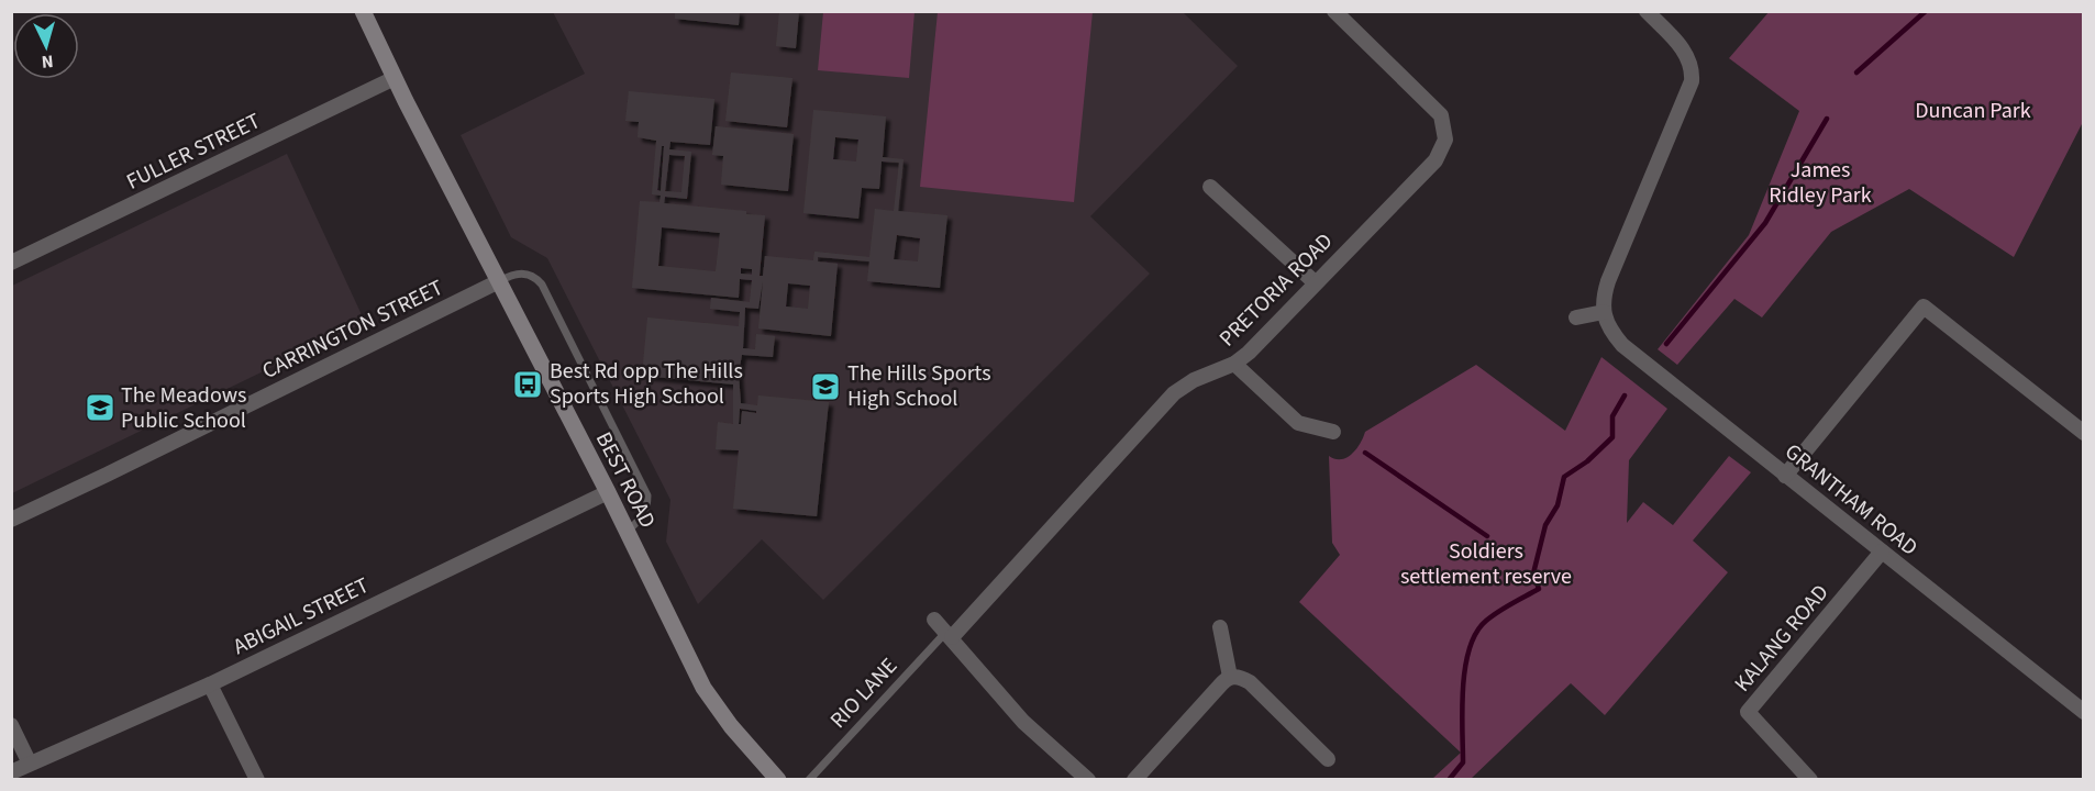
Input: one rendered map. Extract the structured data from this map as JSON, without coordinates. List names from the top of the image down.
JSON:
{
  "streets": {
    "main road": ["BEST ROAD"],
    "street": [
      "FULLER STREET",
      "PRETORIA ROAD",
      "CARRINGTON STREET",
      "GRANTHAM ROAD",
      "ABIGAIL STREET",
      "KALANG ROAD"
    ],
    "lane": ["RIO LANE"]
  },
  "crossings": [
    ["FULLER STREET", "BEST ROAD"],
    ["PRETORIA ROAD", "RIO LANE"],
    ["CARRINGTON STREET", "BEST ROAD"],
    ["BEST ROAD", "ABIGAIL STREET"],
    ["GRANTHAM ROAD", "KALANG ROAD"]
  ],
  "parks": ["Duncan Park", "James Ridley Park", "Soldiers settlement reserve"],
  "places": {
    "bus stop": ["Best Rd opp The Hills Sports High School"],
    "school or university": ["The Hills Sports High School", "The Meadows Public School"]
  },
  "north": "bottom"
}
